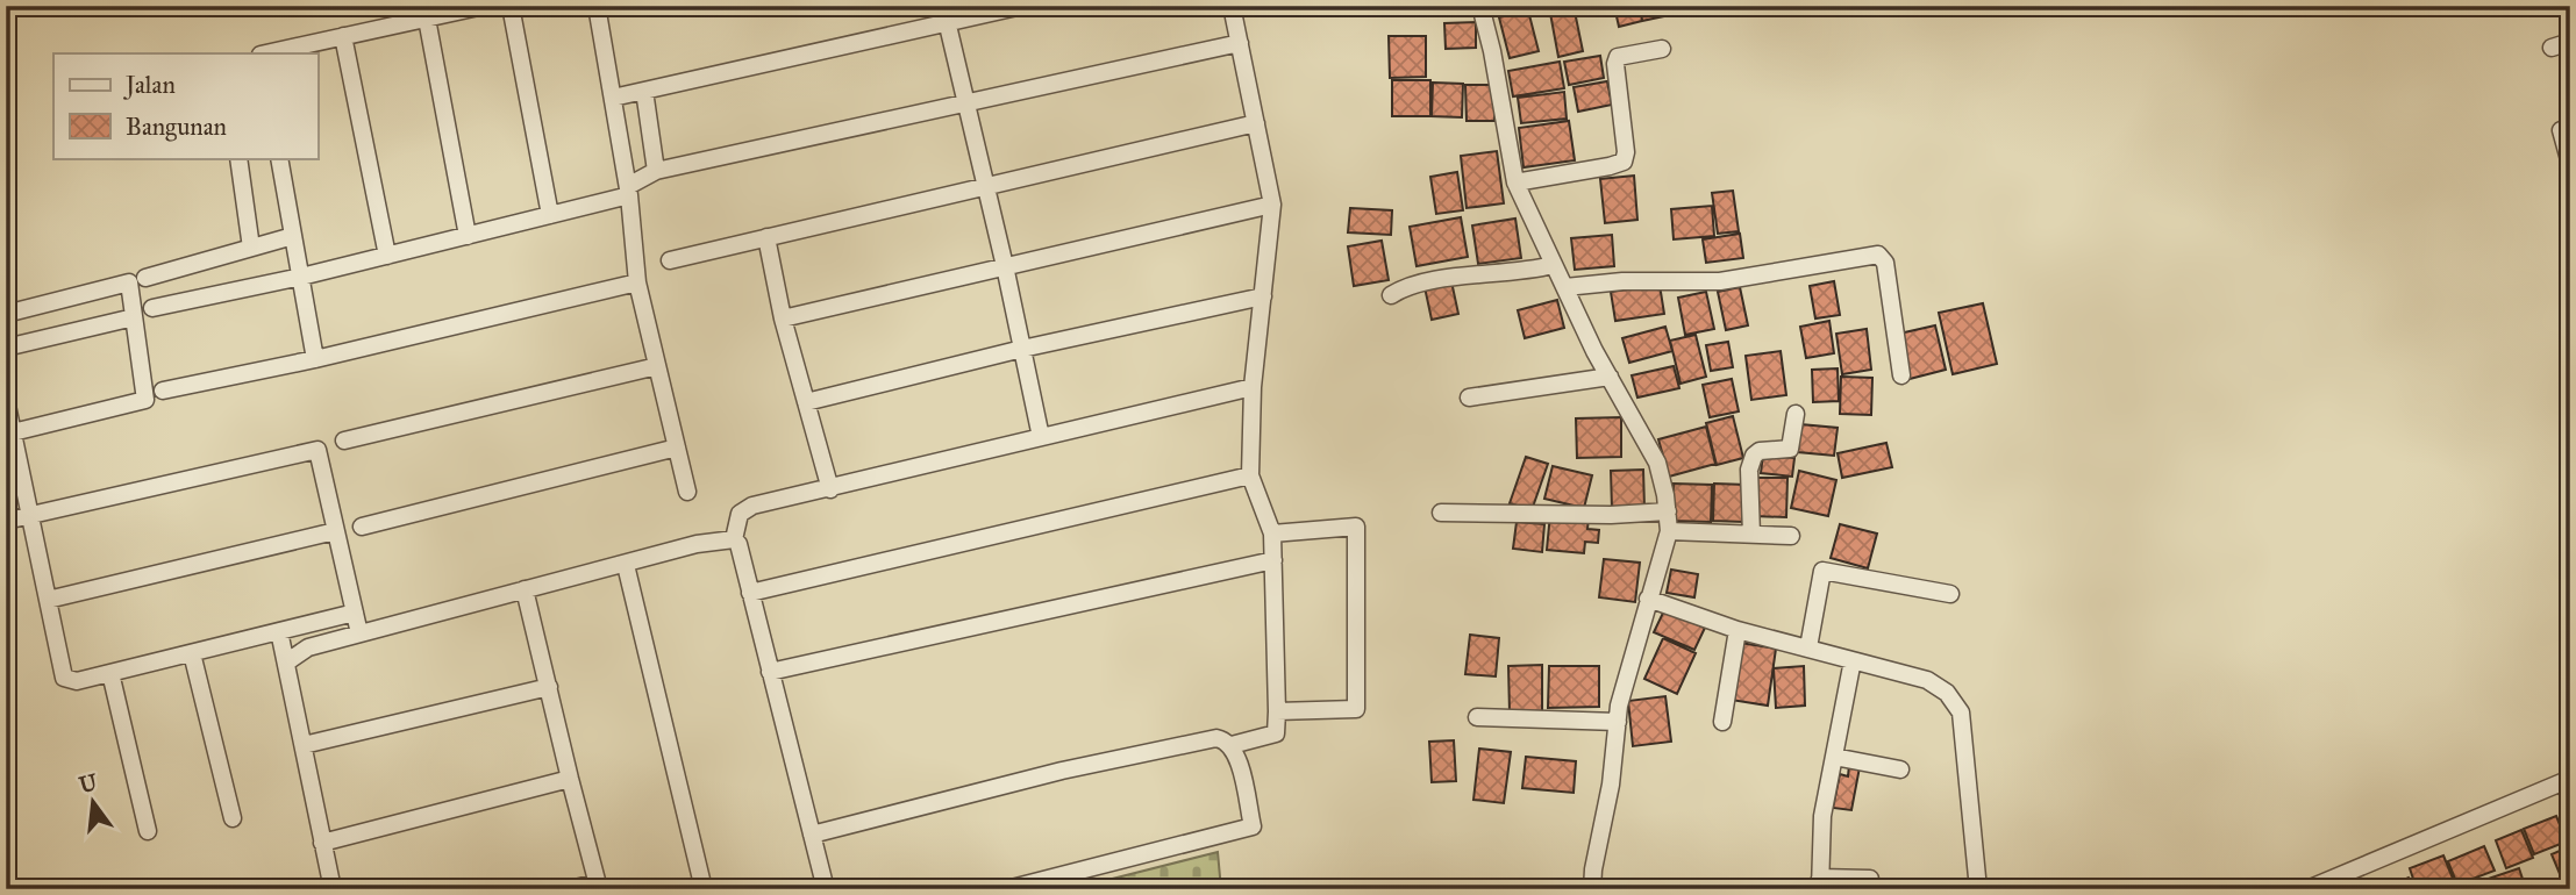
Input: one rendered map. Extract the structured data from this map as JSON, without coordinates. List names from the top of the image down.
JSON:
{
  "legend": ["Jalan", "Bangunan"],
  "north": "top"
}
